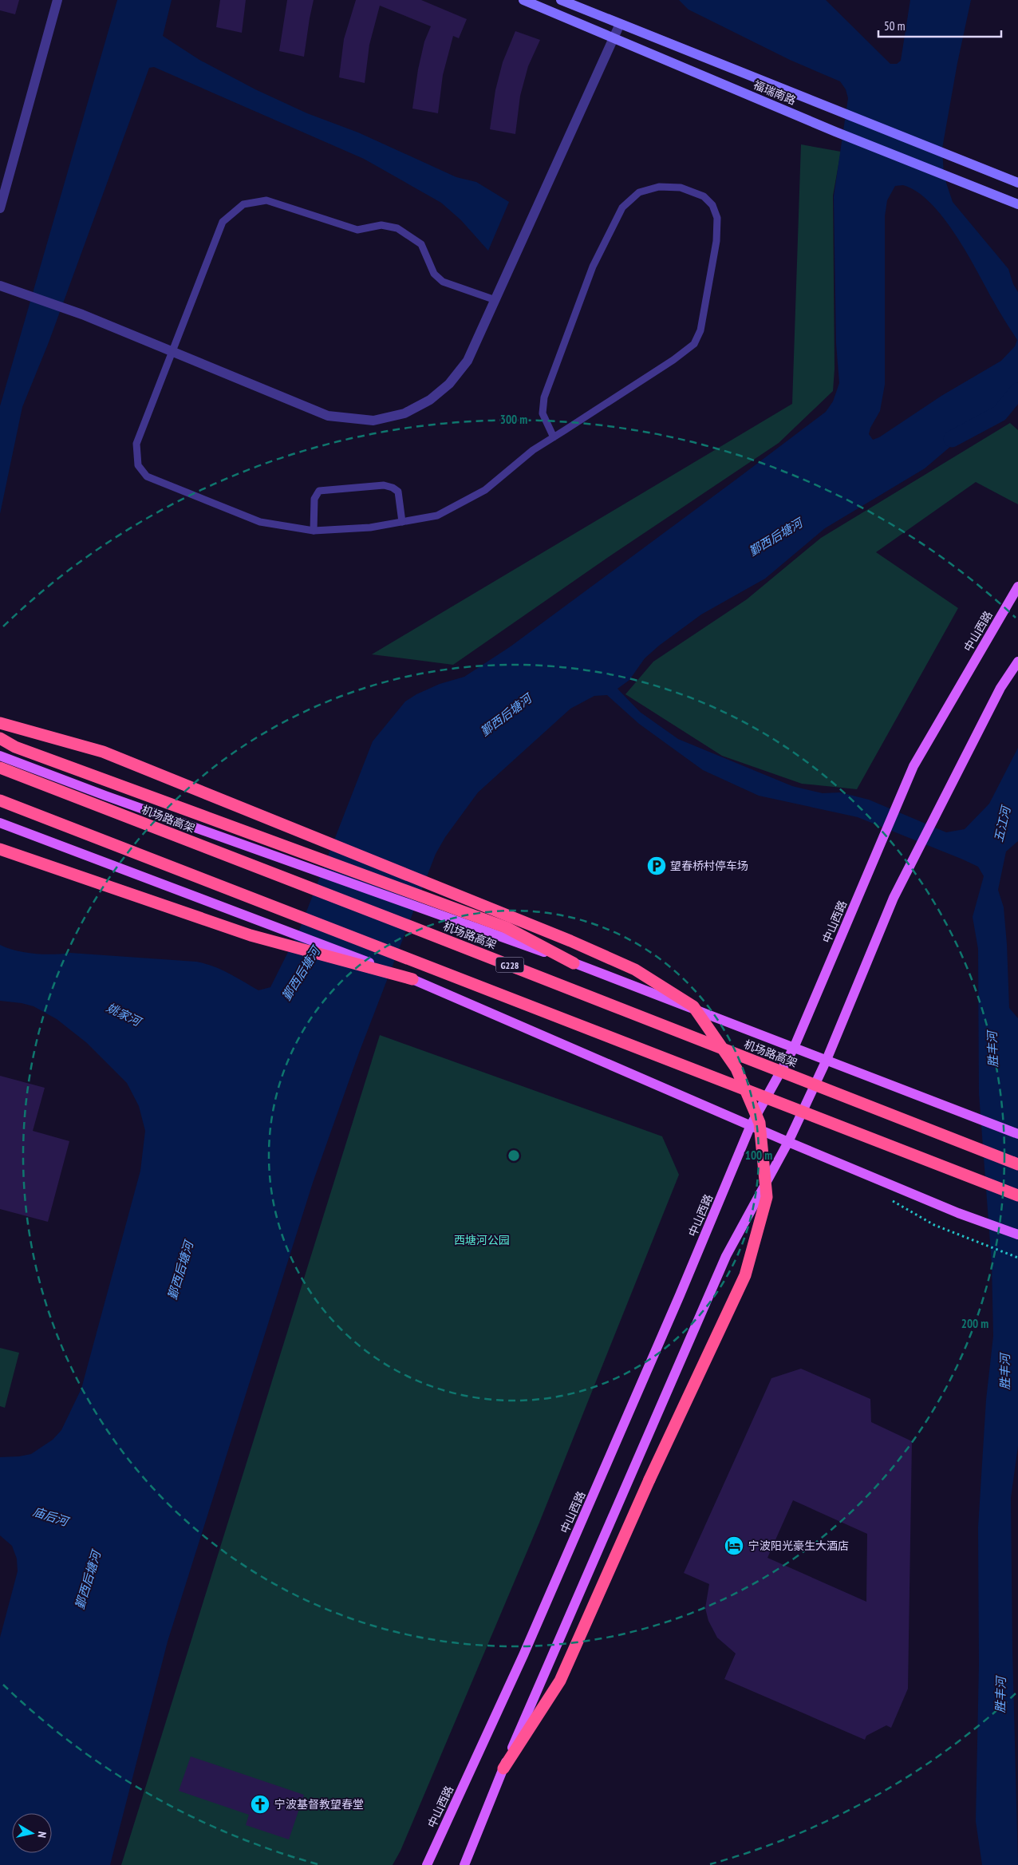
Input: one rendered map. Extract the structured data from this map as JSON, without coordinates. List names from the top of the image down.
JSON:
{
  "streets": {
    "highway": ["机场路高架", "G228"],
    "main road": ["中山西路"],
    "street": ["福瑞南路"]
  },
  "water": [
    "鄞西后塘河",
    "五江河",
    "姚家河",
    "胜丰河",
    "庙后河"
  ],
  "parks": ["西塘河公园"],
  "places": {
    "parking": ["望春桥村停车场"],
    "hotel": ["宁波阳光豪生大酒店"],
    "church": ["宁波基督教望春堂"]
  },
  "scale_bar": "50 m",
  "north": "right",
  "rings": ["300 m", "100 m", "200 m"]
}
